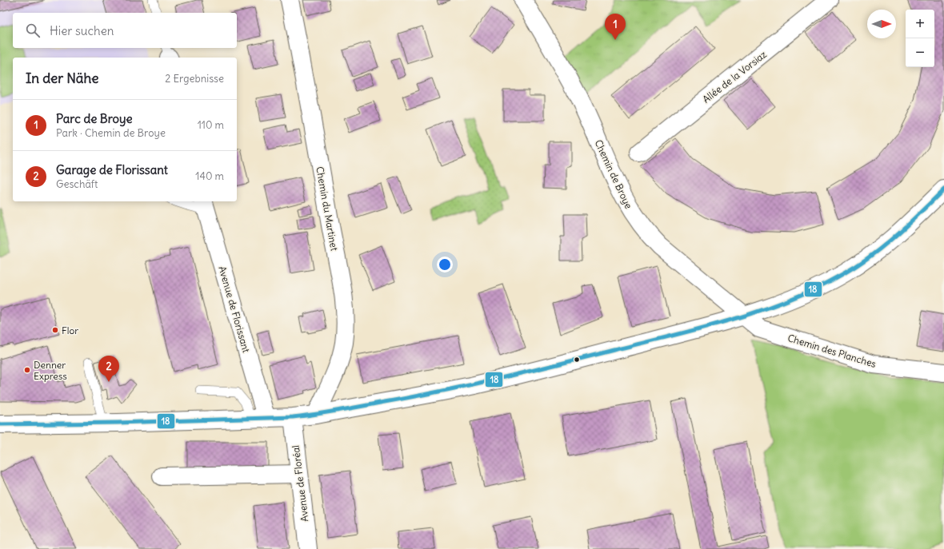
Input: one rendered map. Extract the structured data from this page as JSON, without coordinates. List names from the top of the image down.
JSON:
{
  "streets": {
    "street": [
      "Allée de la Vorsiaz",
      "Chemin de Broye",
      "Chemin du Martinet",
      "Avenue de Florissant",
      "Chemin des Planches",
      "Avenue de Floréal"
    ]
  },
  "crossings": [
    ["Chemin de Broye", "Chemin des Planches"]
  ],
  "places": ["Flor", "Denner Express"],
  "lines": ["transit line 18"],
  "north": "right",
  "page": {
    "map_buttons": ["+", "−"],
    "search": "Hier suchen",
    "pins": ["1", "2"],
    "heading": ["In der Nähe", "2 Ergebnisse"],
    "list": [
      {
        "mark": "1",
        "name": "Parc de Broye",
        "note": "Park · Chemin de Broye",
        "value": "110 m"
      },
      {
        "mark": "2",
        "name": "Garage de Florissant",
        "note": "Geschäft",
        "value": "140 m"
      }
    ]
  }
}
